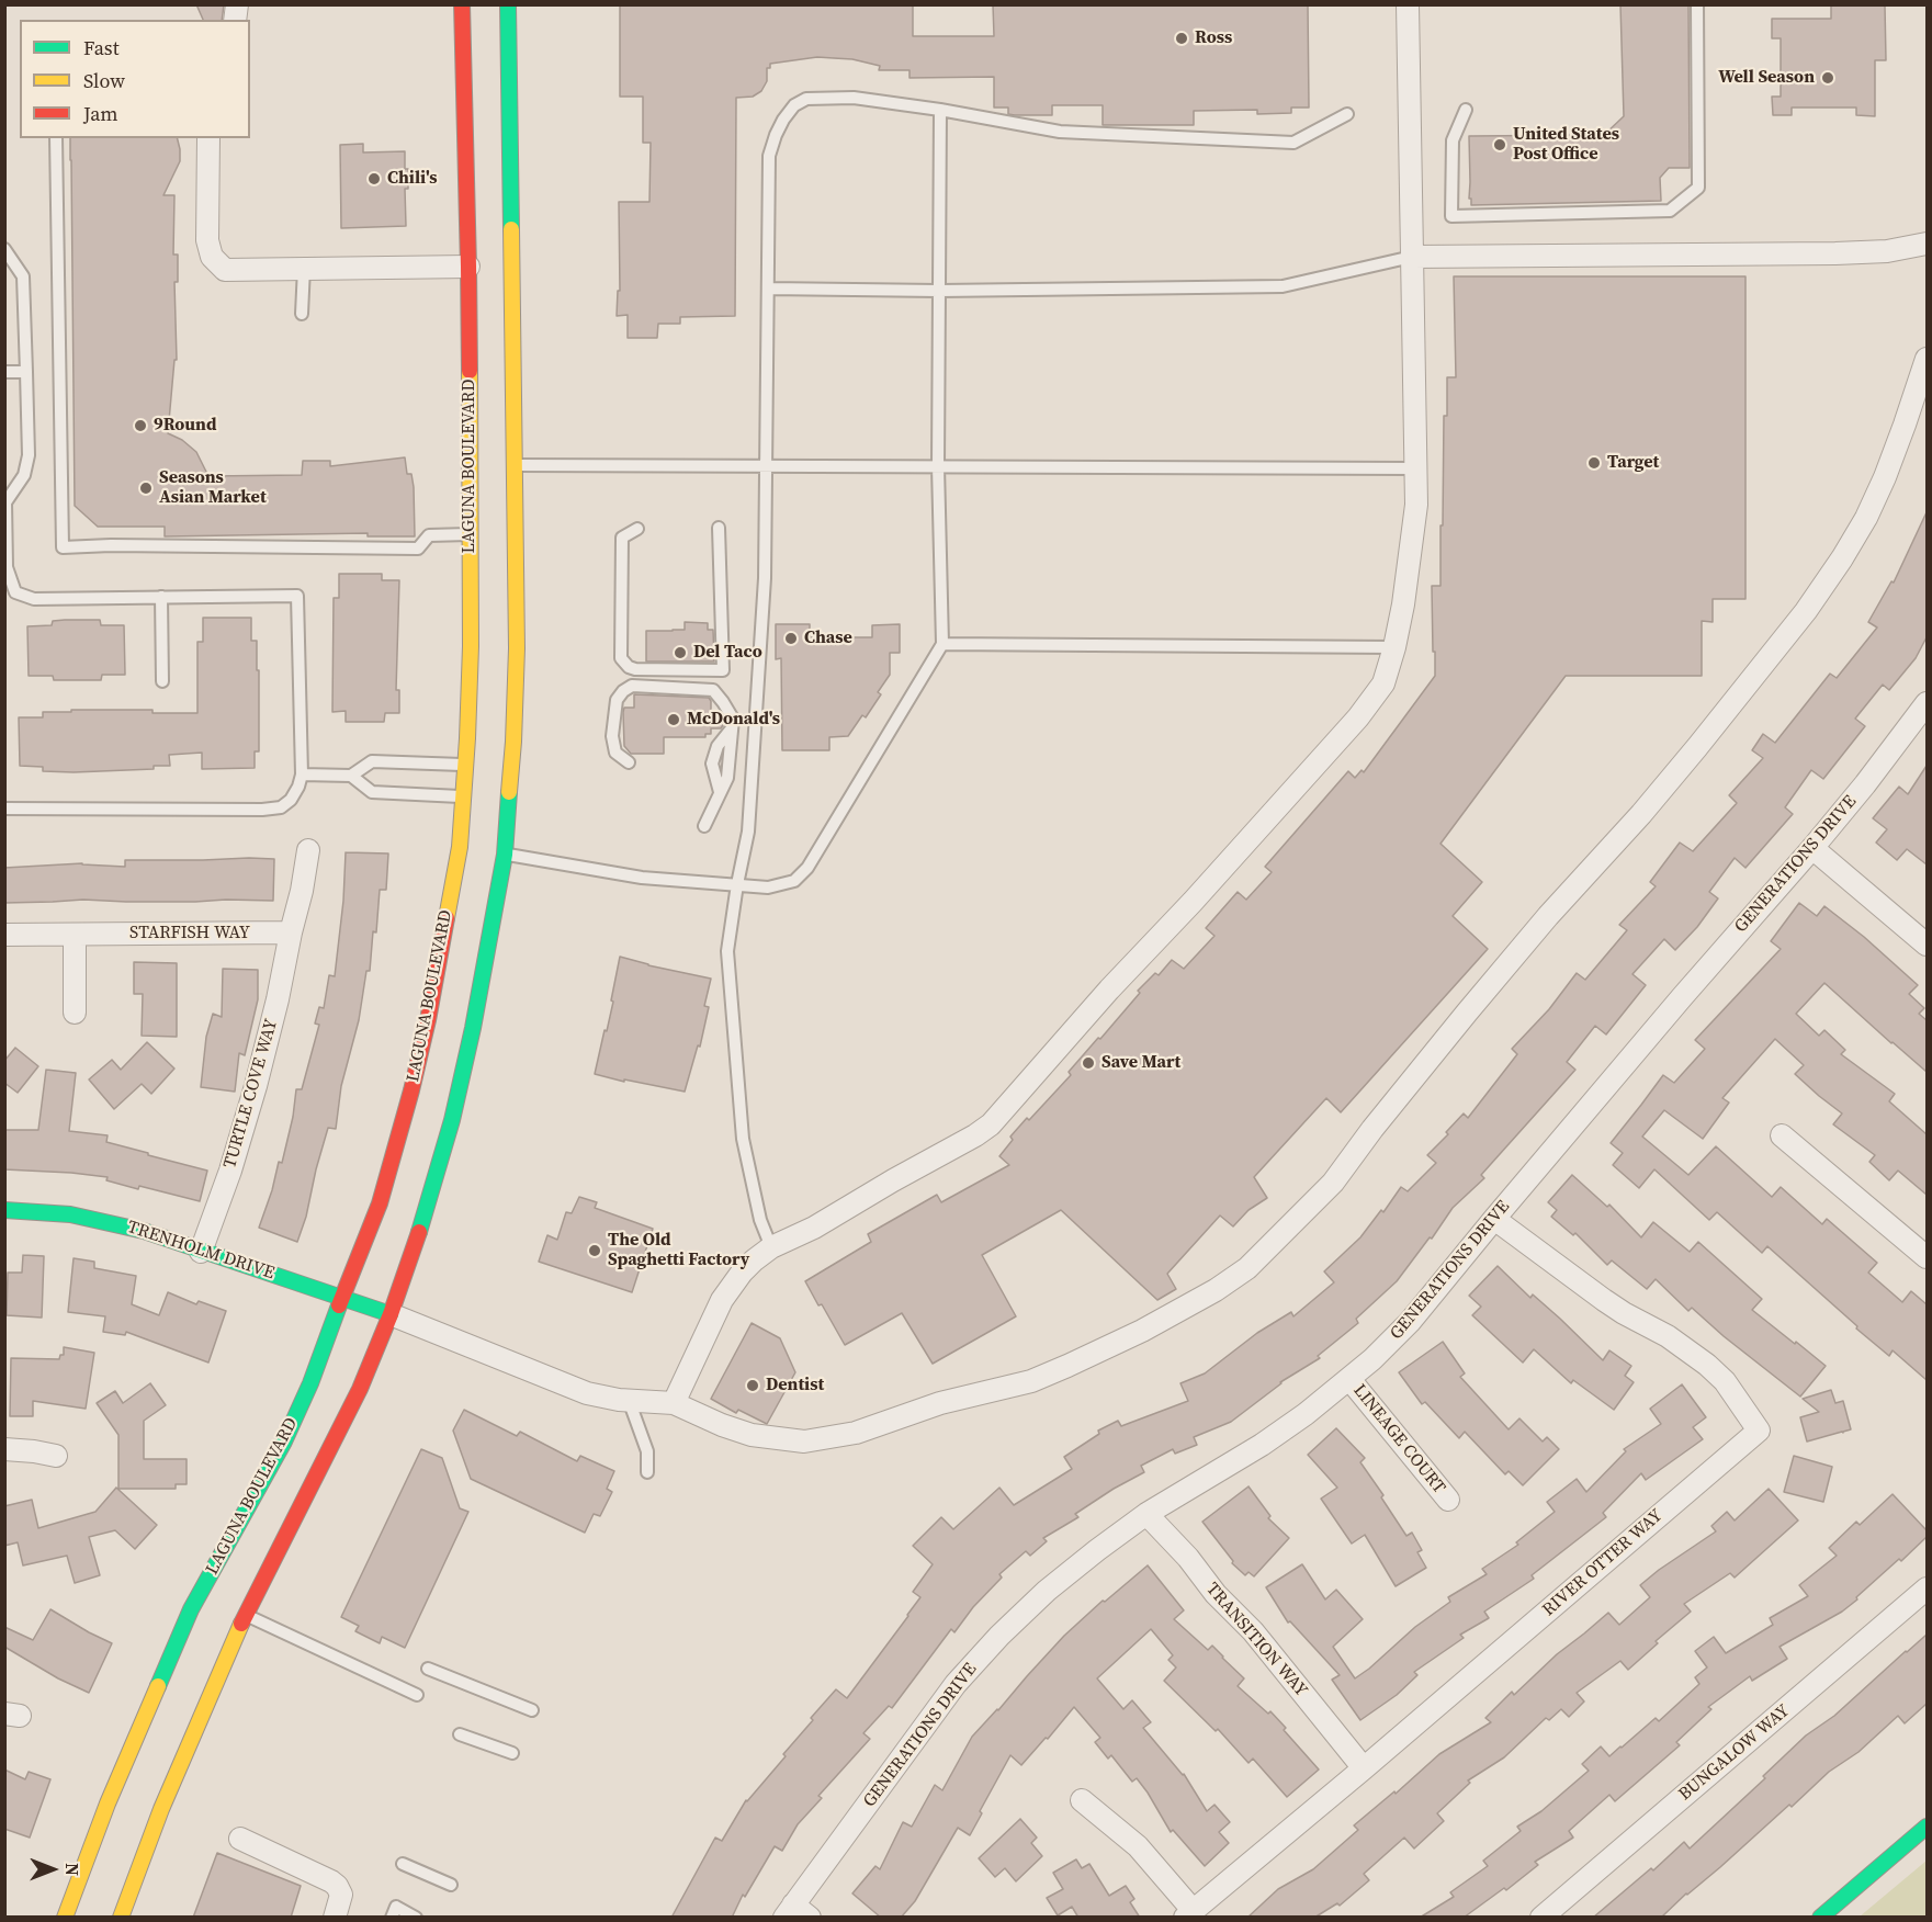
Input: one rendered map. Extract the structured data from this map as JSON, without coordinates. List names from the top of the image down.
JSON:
{
  "streets": {
    "main road": ["LAGUNA BOULEVARD", "TRENHOLM DRIVE"],
    "street": [
      "GENERATIONS DRIVE",
      "STARFISH WAY",
      "TURTLE COVE WAY",
      "LINEAGE COURT",
      "RIVER OTTER WAY",
      "TRANSITION WAY",
      "BUNGALOW WAY"
    ]
  },
  "crossings": [
    ["LAGUNA BOULEVARD", "TRENHOLM DRIVE"],
    ["GENERATIONS DRIVE", "LINEAGE COURT"],
    ["GENERATIONS DRIVE", "RIVER OTTER WAY"],
    ["GENERATIONS DRIVE", "TRANSITION WAY"],
    ["STARFISH WAY", "TURTLE COVE WAY"],
    ["TURTLE COVE WAY", "TRENHOLM DRIVE"],
    ["RIVER OTTER WAY", "TRANSITION WAY"]
  ],
  "places": [
    "Ross",
    "Well Season",
    "United States Post Office",
    "Chili's",
    "9Round",
    "Target",
    "Seasons Asian Market",
    "Chase",
    "Del Taco",
    "McDonald's",
    "Save Mart",
    "The Old Spaghetti Factory",
    "Dentist"
  ],
  "legend": ["Fast", "Slow", "Jam"],
  "north": "right"
}
